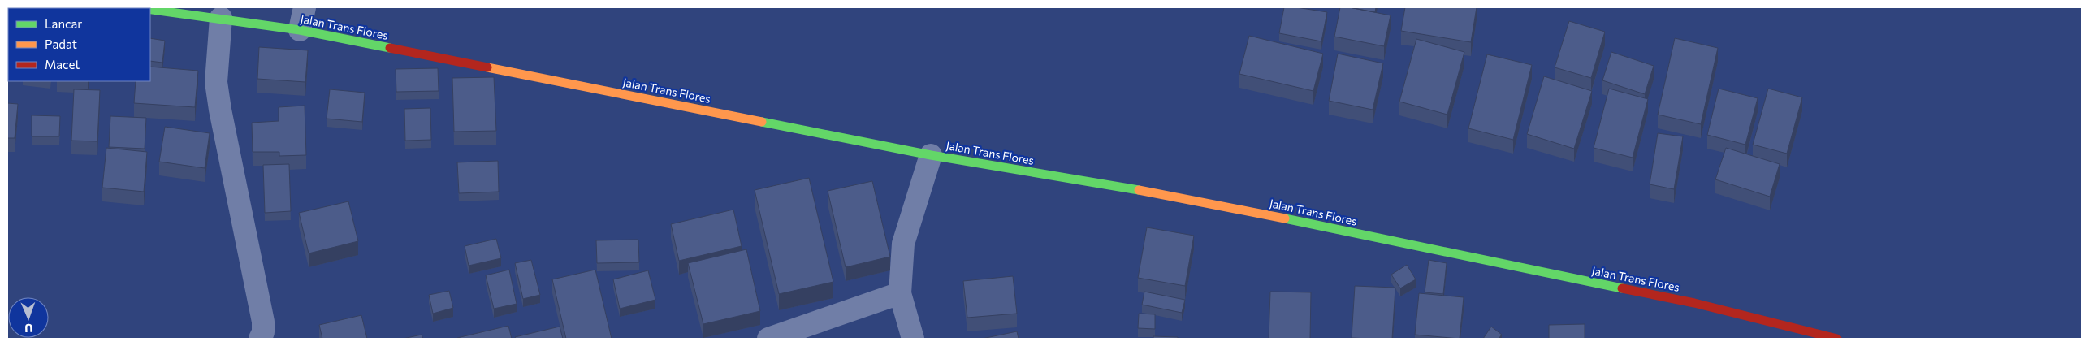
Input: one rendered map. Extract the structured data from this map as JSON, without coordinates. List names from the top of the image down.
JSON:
{
  "streets": {
    "highway": ["Jalan Trans Flores"]
  },
  "legend": ["Lancar", "Padat", "Macet"],
  "north": "bottom"
}
